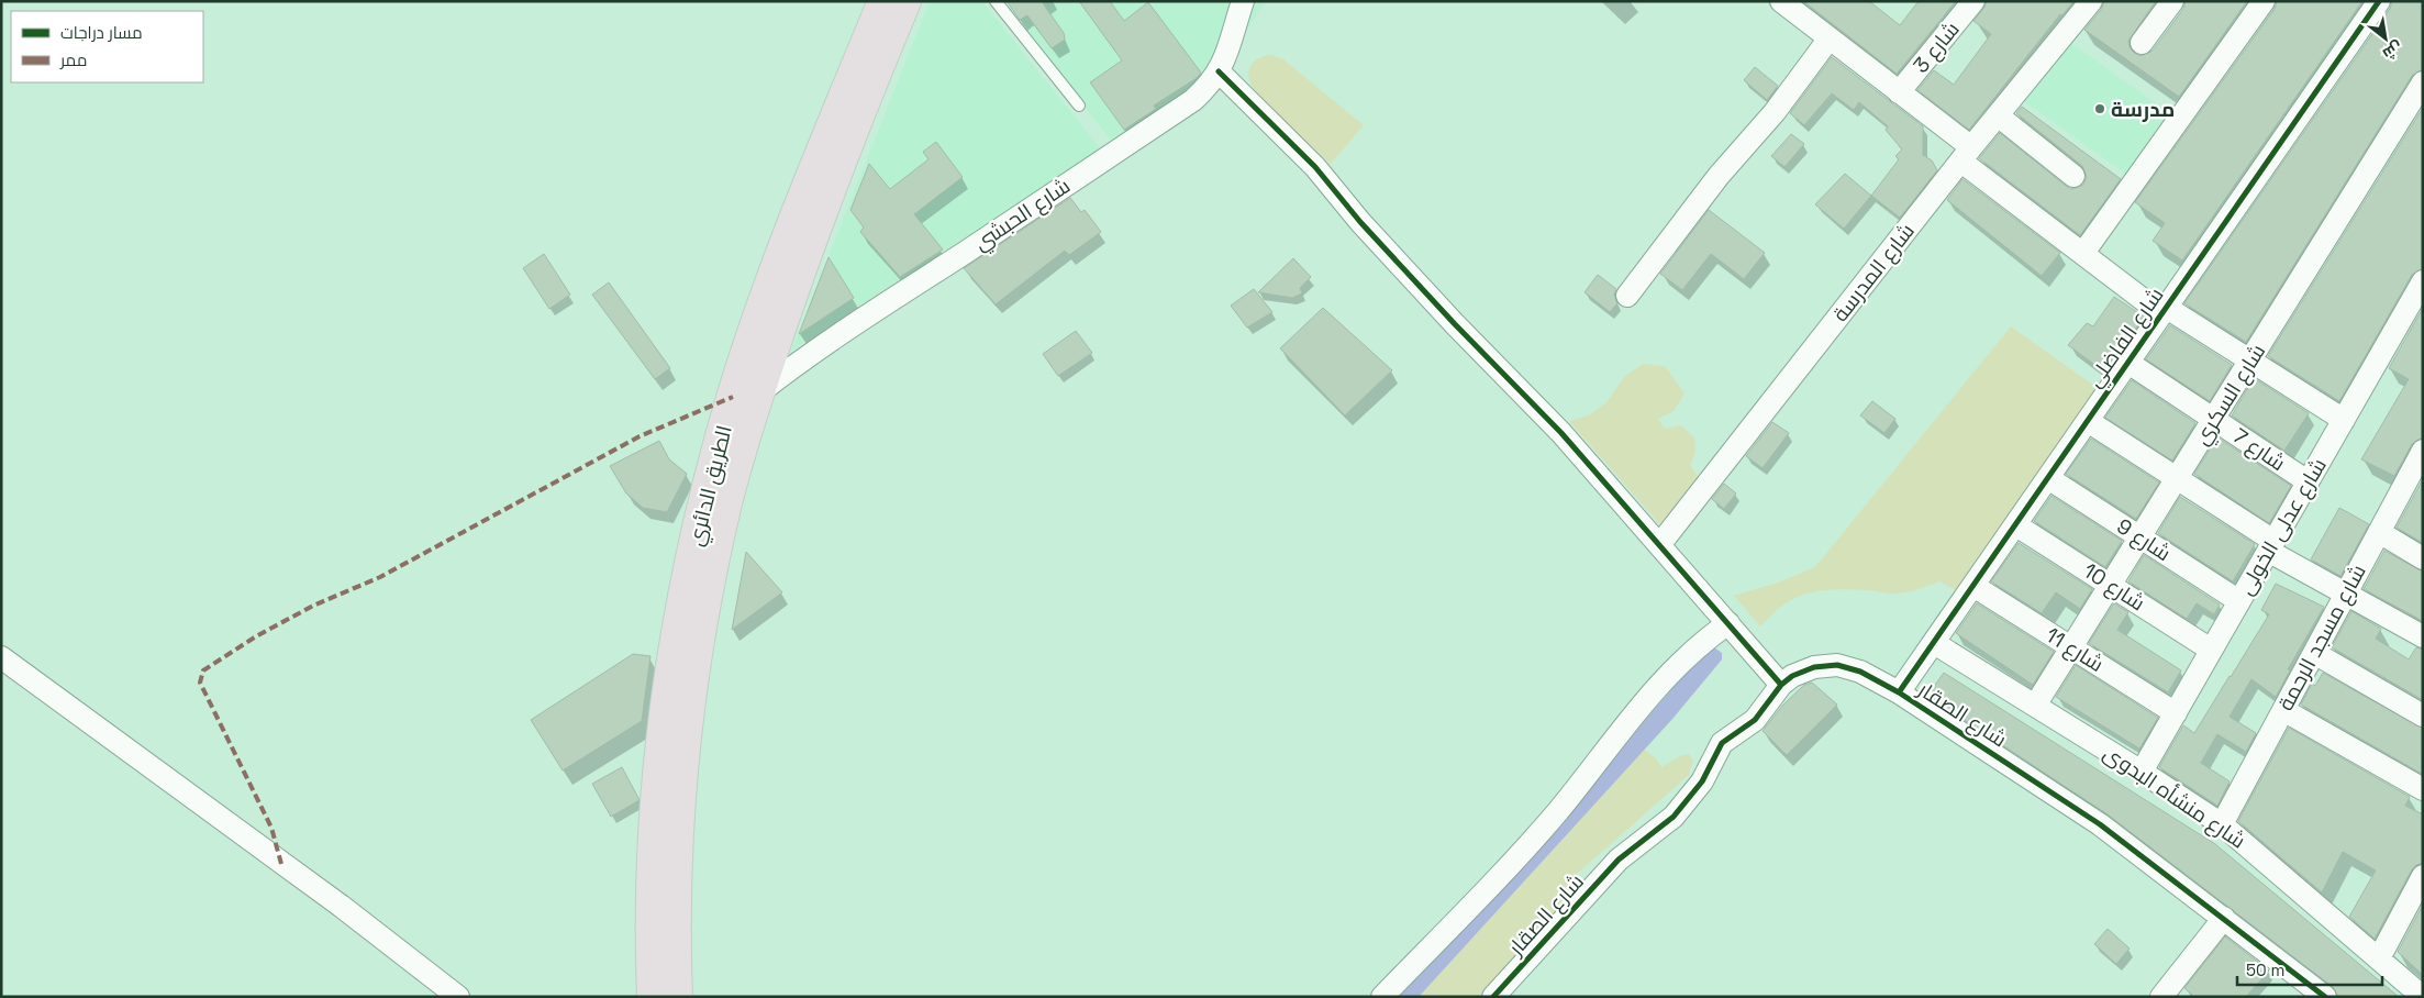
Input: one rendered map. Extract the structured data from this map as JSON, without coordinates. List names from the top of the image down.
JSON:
{
  "streets": {
    "highway": ["الطريق الدائري"],
    "street": [
      "شارع 3",
      "شارع الحبشي",
      "شارع المدرسة",
      "شارع الفاضلي",
      "شارع السكري",
      "شارع 7",
      "شارع عدلى الخولى",
      "شارع 9",
      "شارع 10",
      "شارع مسجد الرحمة",
      "شارع 11",
      "شارع الصقار",
      "شارع منشأه البدوى"
    ]
  },
  "crossings": [
    ["شارع الحبشي", "الطريق الدائري"],
    ["شارع الفاضلي", "شارع 7"],
    ["شارع الفاضلي", "شارع 9"],
    ["شارع الفاضلي", "شارع 10"],
    ["شارع الفاضلي", "شارع 11"],
    ["شارع الفاضلي", "شارع الصقار"],
    ["شارع الفاضلي", "شارع منشأه البدوى"],
    ["شارع السكري", "شارع 7"],
    ["شارع السكري", "شارع 9"],
    ["شارع السكري", "شارع 10"],
    ["شارع السكري", "شارع 11"],
    ["شارع السكري", "شارع منشأه البدوى"],
    ["شارع 7", "شارع عدلى الخولى"],
    ["شارع عدلى الخولى", "شارع 9"],
    ["شارع عدلى الخولى", "شارع 10"],
    ["شارع عدلى الخولى", "شارع 11"],
    ["شارع عدلى الخولى", "شارع منشأه البدوى"],
    ["شارع مسجد الرحمة", "شارع منشأه البدوى"]
  ],
  "places": ["مدرسة"],
  "legend": ["مسار دراجات", "ممر"],
  "scale_bar": "50 m",
  "north": "bottom right"
}
